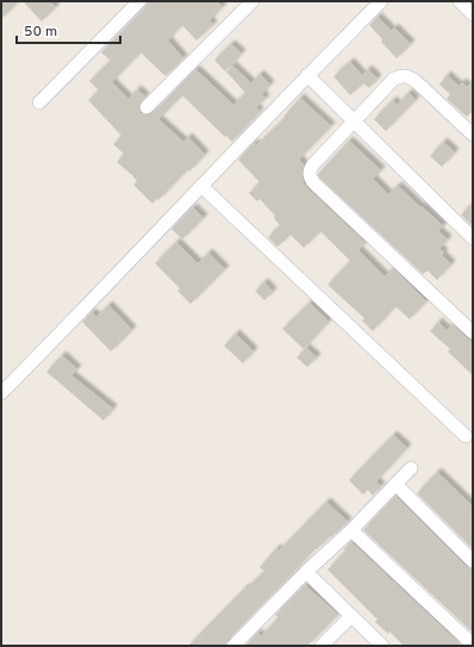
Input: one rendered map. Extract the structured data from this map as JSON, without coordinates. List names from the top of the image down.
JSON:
{
  "scale_bar": "50 m"
}
